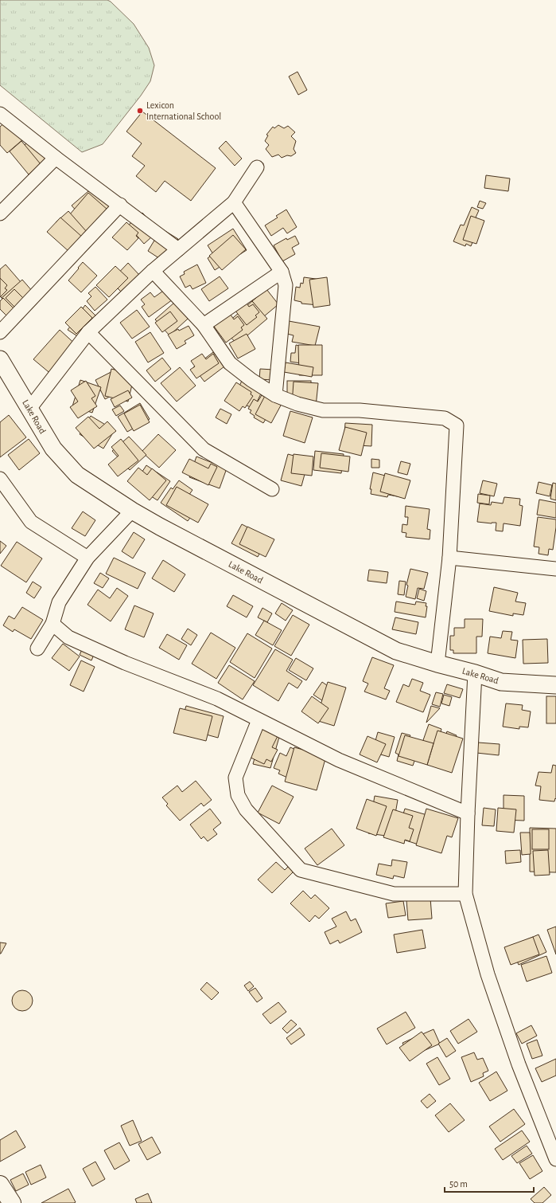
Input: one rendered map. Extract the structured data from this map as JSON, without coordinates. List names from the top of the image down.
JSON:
{
  "streets": {
    "main road": ["Lake Road"]
  },
  "places": ["Lexicon International School"],
  "scale_bar": "50 m"
}
